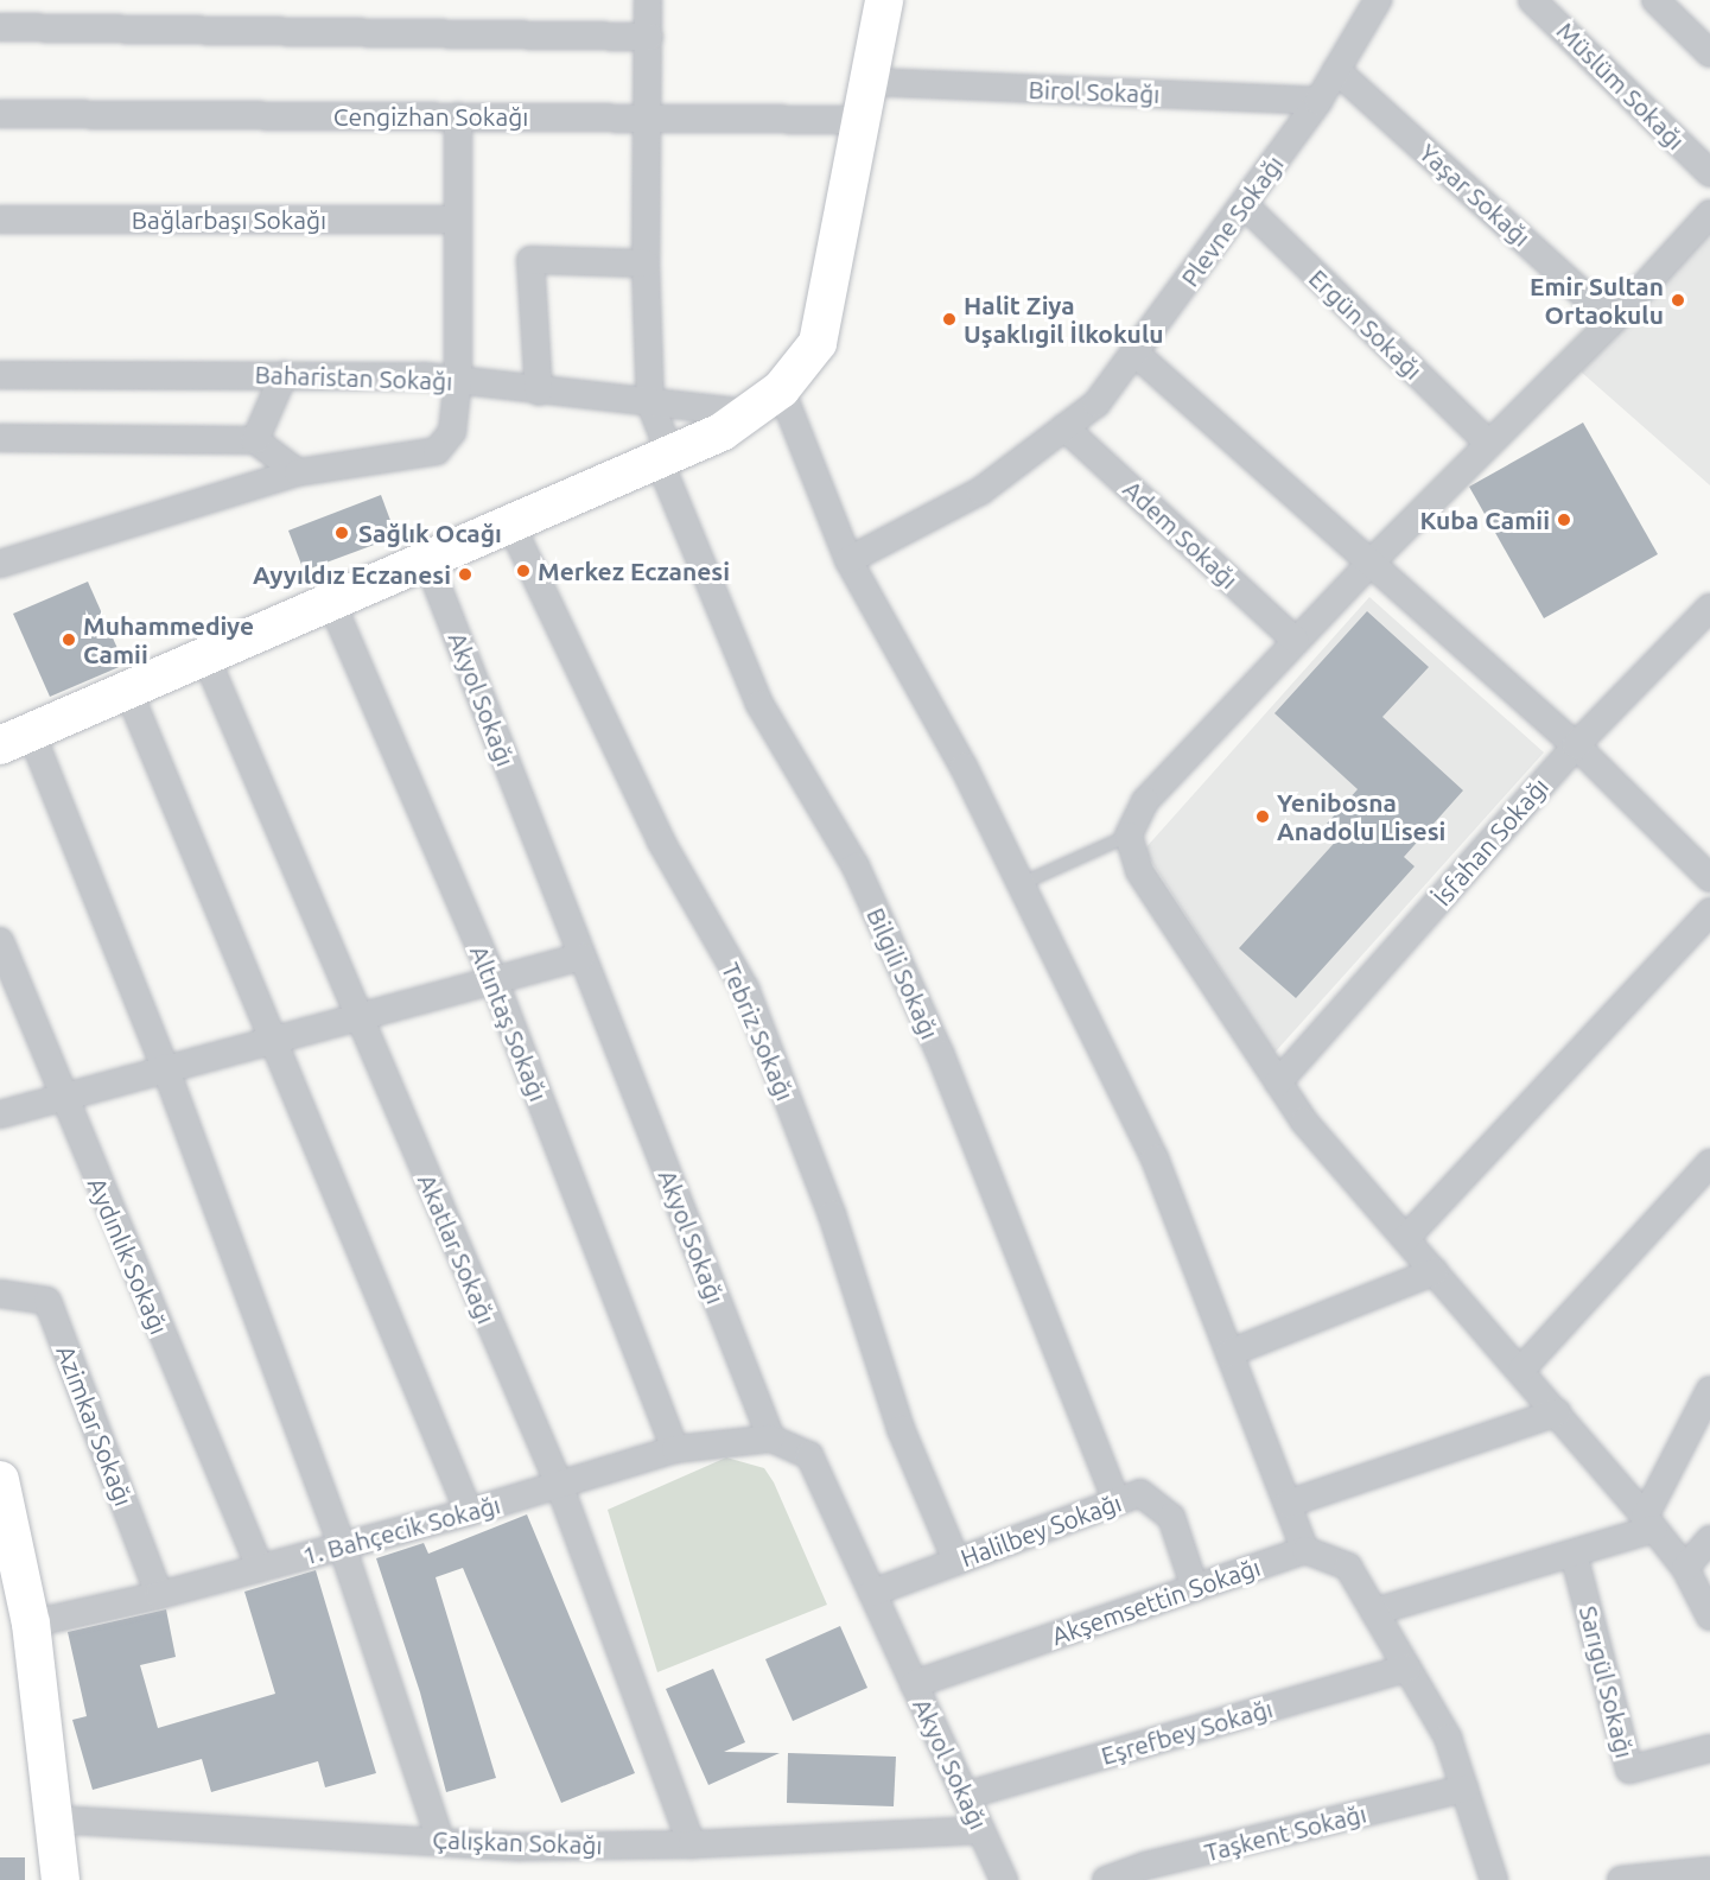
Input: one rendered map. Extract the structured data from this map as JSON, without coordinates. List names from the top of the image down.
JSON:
{
  "streets": {
    "street": [
      "Müslüm Sokağı",
      "Birol Sokağı",
      "Cengizhan Sokağı",
      "Yaşar Sokağı",
      "Bağlarbaşı Sokağı",
      "Plevne Sokağı",
      "Ergün Sokağı",
      "Baharistan Sokağı",
      "Adem Sokağı",
      "Akyol Sokağı",
      "İsfahan Sokağı",
      "Bilgili Sokağı",
      "Altıntaş Sokağı",
      "Tebriz Sokağı",
      "Akatlar Sokağı",
      "Aydınlık Sokağı",
      "Azimkar Sokağı",
      "1. Bahçecik Sokağı",
      "Halilbey Sokağı",
      "Akşemsettin Sokağı",
      "Sarıgül Sokağı",
      "Eşrefbey Sokağı",
      "Taşkent Sokağı",
      "Çalışkan Sokağı"
    ]
  },
  "crossings": [
    ["Birol Sokağı", "Plevne Sokağı"],
    ["Cengizhan Sokağı", "Bilgili Sokağı"],
    ["Yaşar Sokağı", "Plevne Sokağı"],
    ["Plevne Sokağı", "Ergün Sokağı"],
    ["Plevne Sokağı", "Adem Sokağı"],
    ["Baharistan Sokağı", "Bilgili Sokağı"],
    ["Akyol Sokağı", "1. Bahçecik Sokağı"],
    ["Akyol Sokağı", "Halilbey Sokağı"],
    ["Akyol Sokağı", "Akşemsettin Sokağı"],
    ["Akyol Sokağı", "Eşrefbey Sokağı"],
    ["Akyol Sokağı", "Çalışkan Sokağı"],
    ["Bilgili Sokağı", "Halilbey Sokağı"],
    ["Altıntaş Sokağı", "1. Bahçecik Sokağı"],
    ["Tebriz Sokağı", "Halilbey Sokağı"],
    ["Akatlar Sokağı", "1. Bahçecik Sokağı"],
    ["Akatlar Sokağı", "Çalışkan Sokağı"],
    ["Aydınlık Sokağı", "1. Bahçecik Sokağı"],
    ["Azimkar Sokağı", "1. Bahçecik Sokağı"],
    ["Halilbey Sokağı", "Akşemsettin Sokağı"]
  ],
  "places": [
    "Emir Sultan Ortaokulu",
    "Halit Ziya Uşaklıgil İlkokulu",
    "Kuba Camii",
    "Sağlık Ocağı",
    "Merkez Eczanesi",
    "Ayyıldız Eczanesi",
    "Muhammediye Camii",
    "Yenibosna Anadolu Lisesi"
  ]
}
